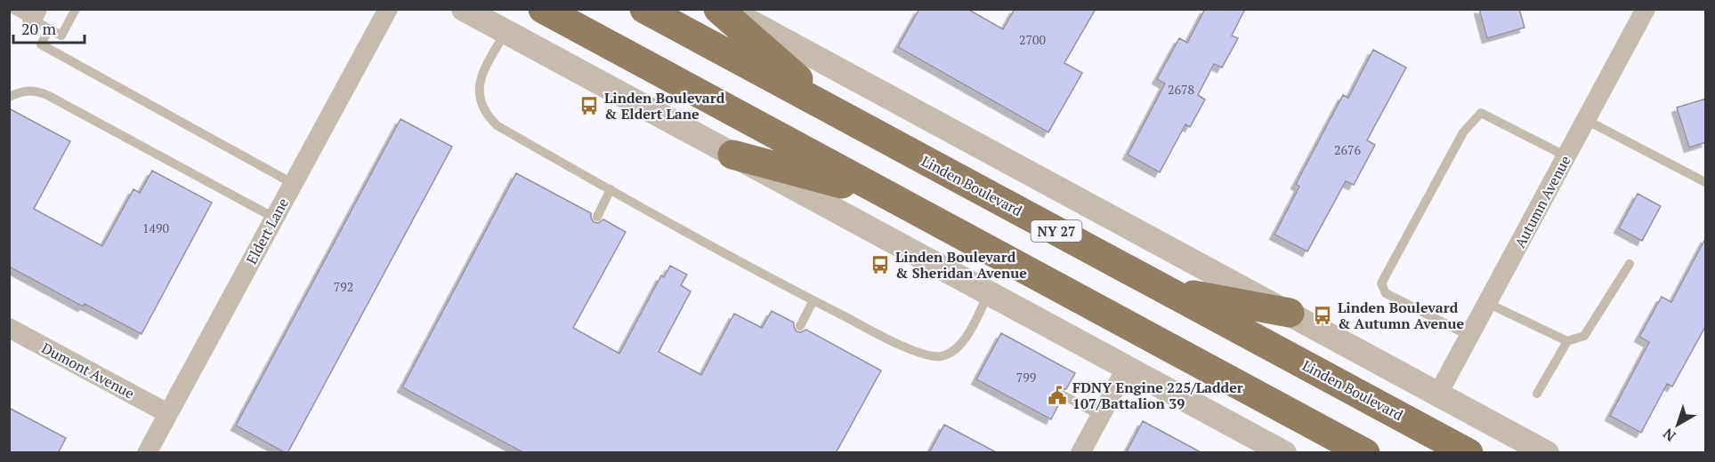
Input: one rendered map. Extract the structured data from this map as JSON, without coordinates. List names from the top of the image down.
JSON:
{
  "streets": {
    "highway": ["Linden Boulevard", "NY 27"],
    "street": ["Autumn Avenue", "Eldert Lane", "Dumont Avenue"]
  },
  "crossings": [
    ["Eldert Lane", "Dumont Avenue"]
  ],
  "places": {
    "bus stop": ["Linden Boulevard & Eldert Lane", "Linden Boulevard & Sheridan Avenue", "Linden Boulevard & Autumn Avenue"],
    "public building": ["FDNY Engine 225/Ladder 107/Battalion 39"]
  },
  "house_numbers": [
    "2700",
    "2678",
    "2676",
    "1490",
    "792",
    "799"
  ],
  "scale_bar": "20 m",
  "north": "bottom left"
}
